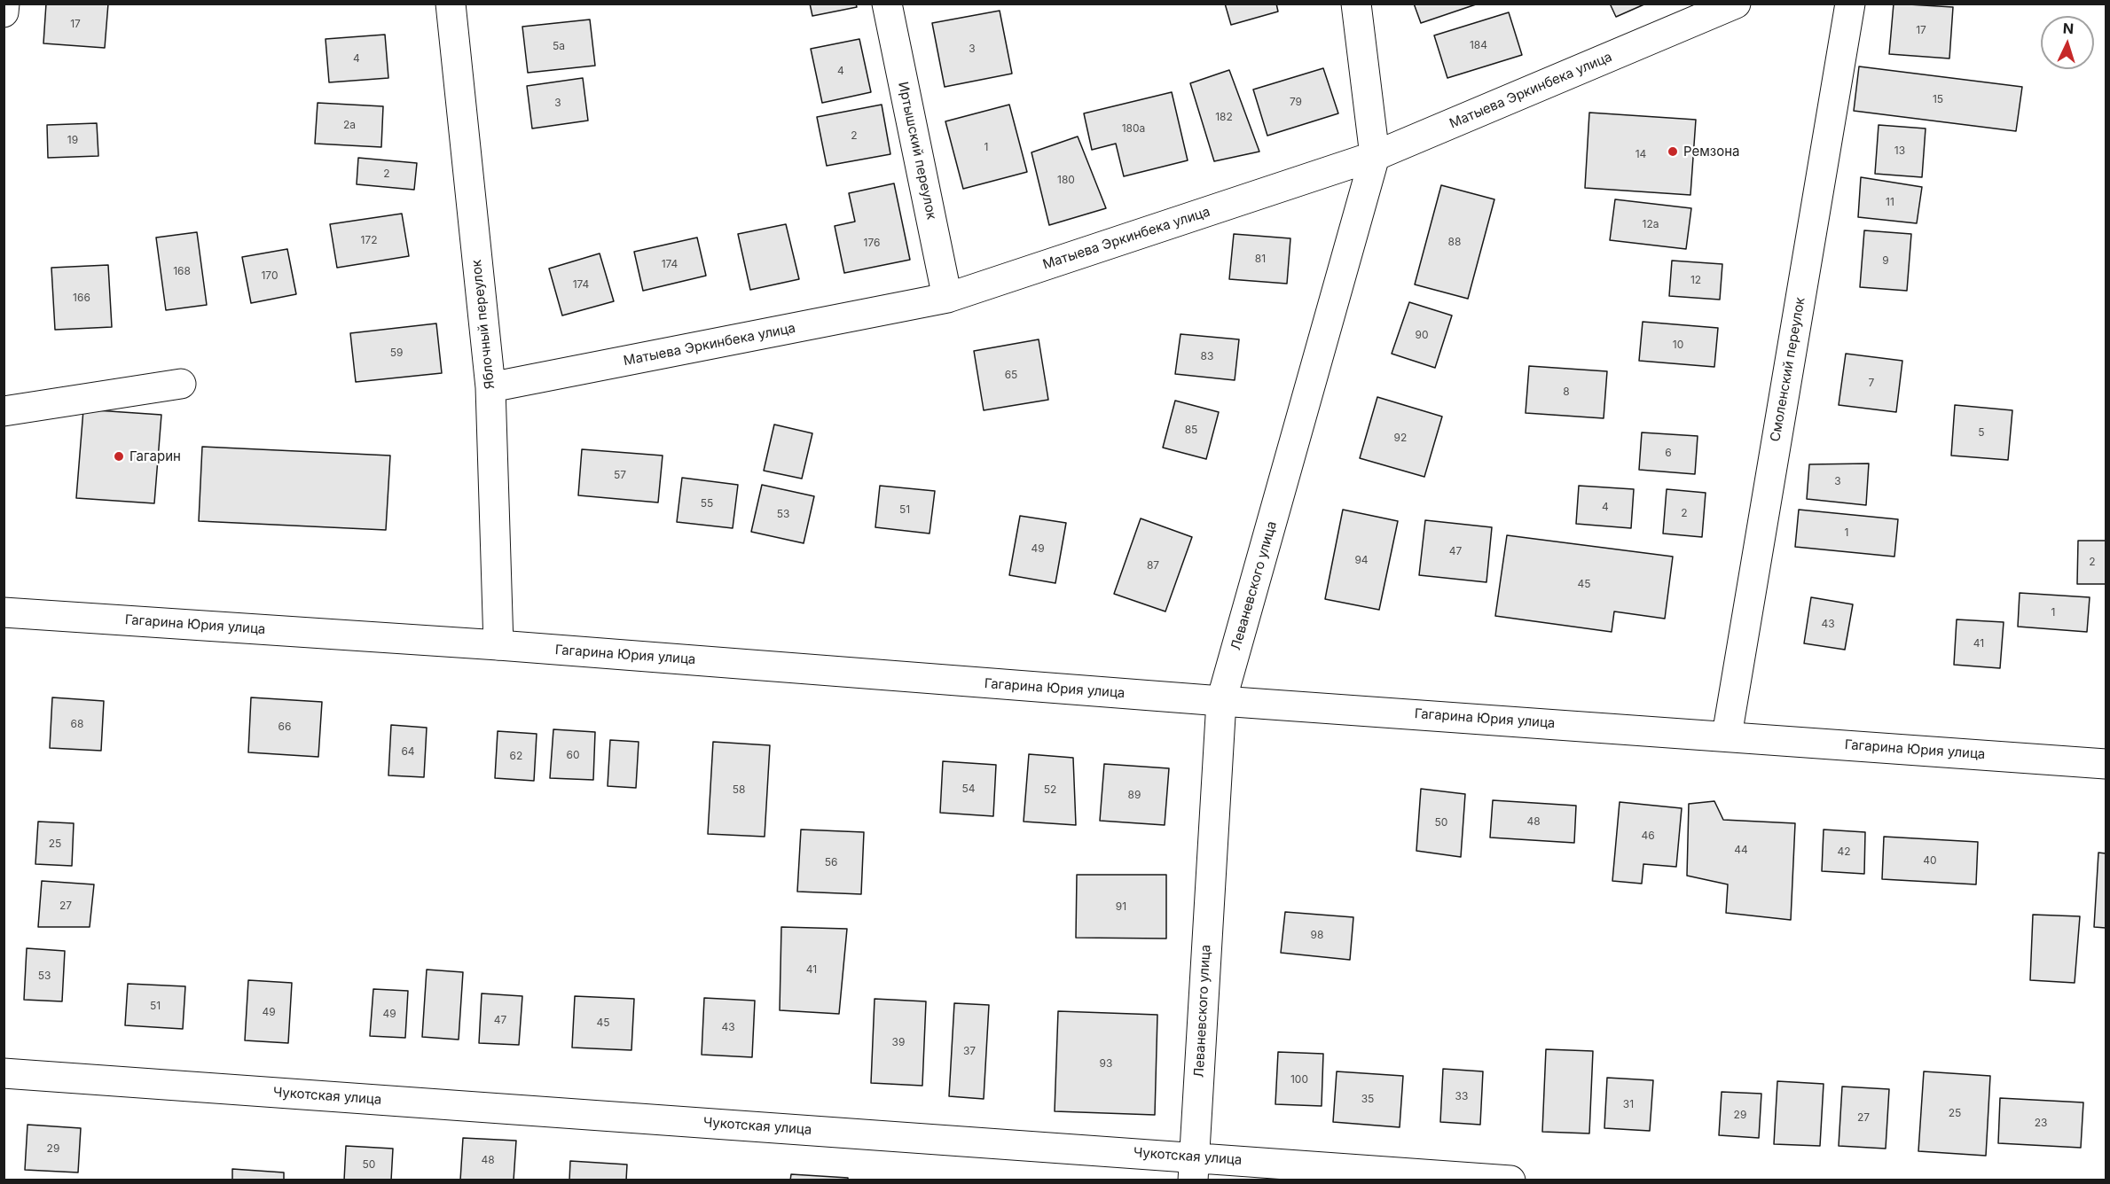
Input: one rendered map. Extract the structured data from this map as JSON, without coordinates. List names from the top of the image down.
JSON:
{
  "streets": {
    "street": [
      "Матыева Эркинбека улица",
      "Иртышский переулок",
      "Яблочный переулок",
      "Смоленский переулок",
      "Леваневского улица",
      "Гагарина Юрия улица",
      "Чукотская улица"
    ]
  },
  "crossings": [
    ["Матыева Эркинбека улица", "Иртышский переулок"],
    ["Матыева Эркинбека улица", "Яблочный переулок"],
    ["Матыева Эркинбека улица", "Леваневского улица"],
    ["Яблочный переулок", "Гагарина Юрия улица"],
    ["Смоленский переулок", "Гагарина Юрия улица"],
    ["Леваневского улица", "Гагарина Юрия улица"],
    ["Леваневского улица", "Чукотская улица"]
  ],
  "places": ["Ремзона", "Гагарин"],
  "house_numbers": [
    "17",
    "17",
    "184",
    "5a",
    "3",
    "4",
    "4",
    "15",
    "79",
    "3",
    "182",
    "2a",
    "180a",
    "2",
    "19",
    "1",
    "13",
    "14",
    "2",
    "180",
    "11",
    "12a",
    "172",
    "88",
    "176",
    "81",
    "9",
    "174",
    "168",
    "170",
    "12",
    "174",
    "166",
    "90",
    "10",
    "59",
    "83",
    "65",
    "7",
    "8",
    "85",
    "5",
    "92",
    "6",
    "57",
    "3",
    "55",
    "4",
    "51",
    "2",
    "53",
    "1",
    "49",
    "47",
    "94",
    "2",
    "87",
    "45",
    "1",
    "43",
    "41",
    "68",
    "66",
    "64",
    "60",
    "62",
    "54",
    "58",
    "52",
    "89",
    "48",
    "50",
    "46",
    "25",
    "44",
    "42",
    "40",
    "56",
    "27",
    "91",
    "98",
    "41",
    "53",
    "51",
    "49",
    "49",
    "47",
    "45",
    "43",
    "39",
    "37",
    "93",
    "100",
    "33",
    "35",
    "31",
    "25",
    "29",
    "27",
    "23",
    "29",
    "48",
    "50"
  ],
  "north": "top"
}
